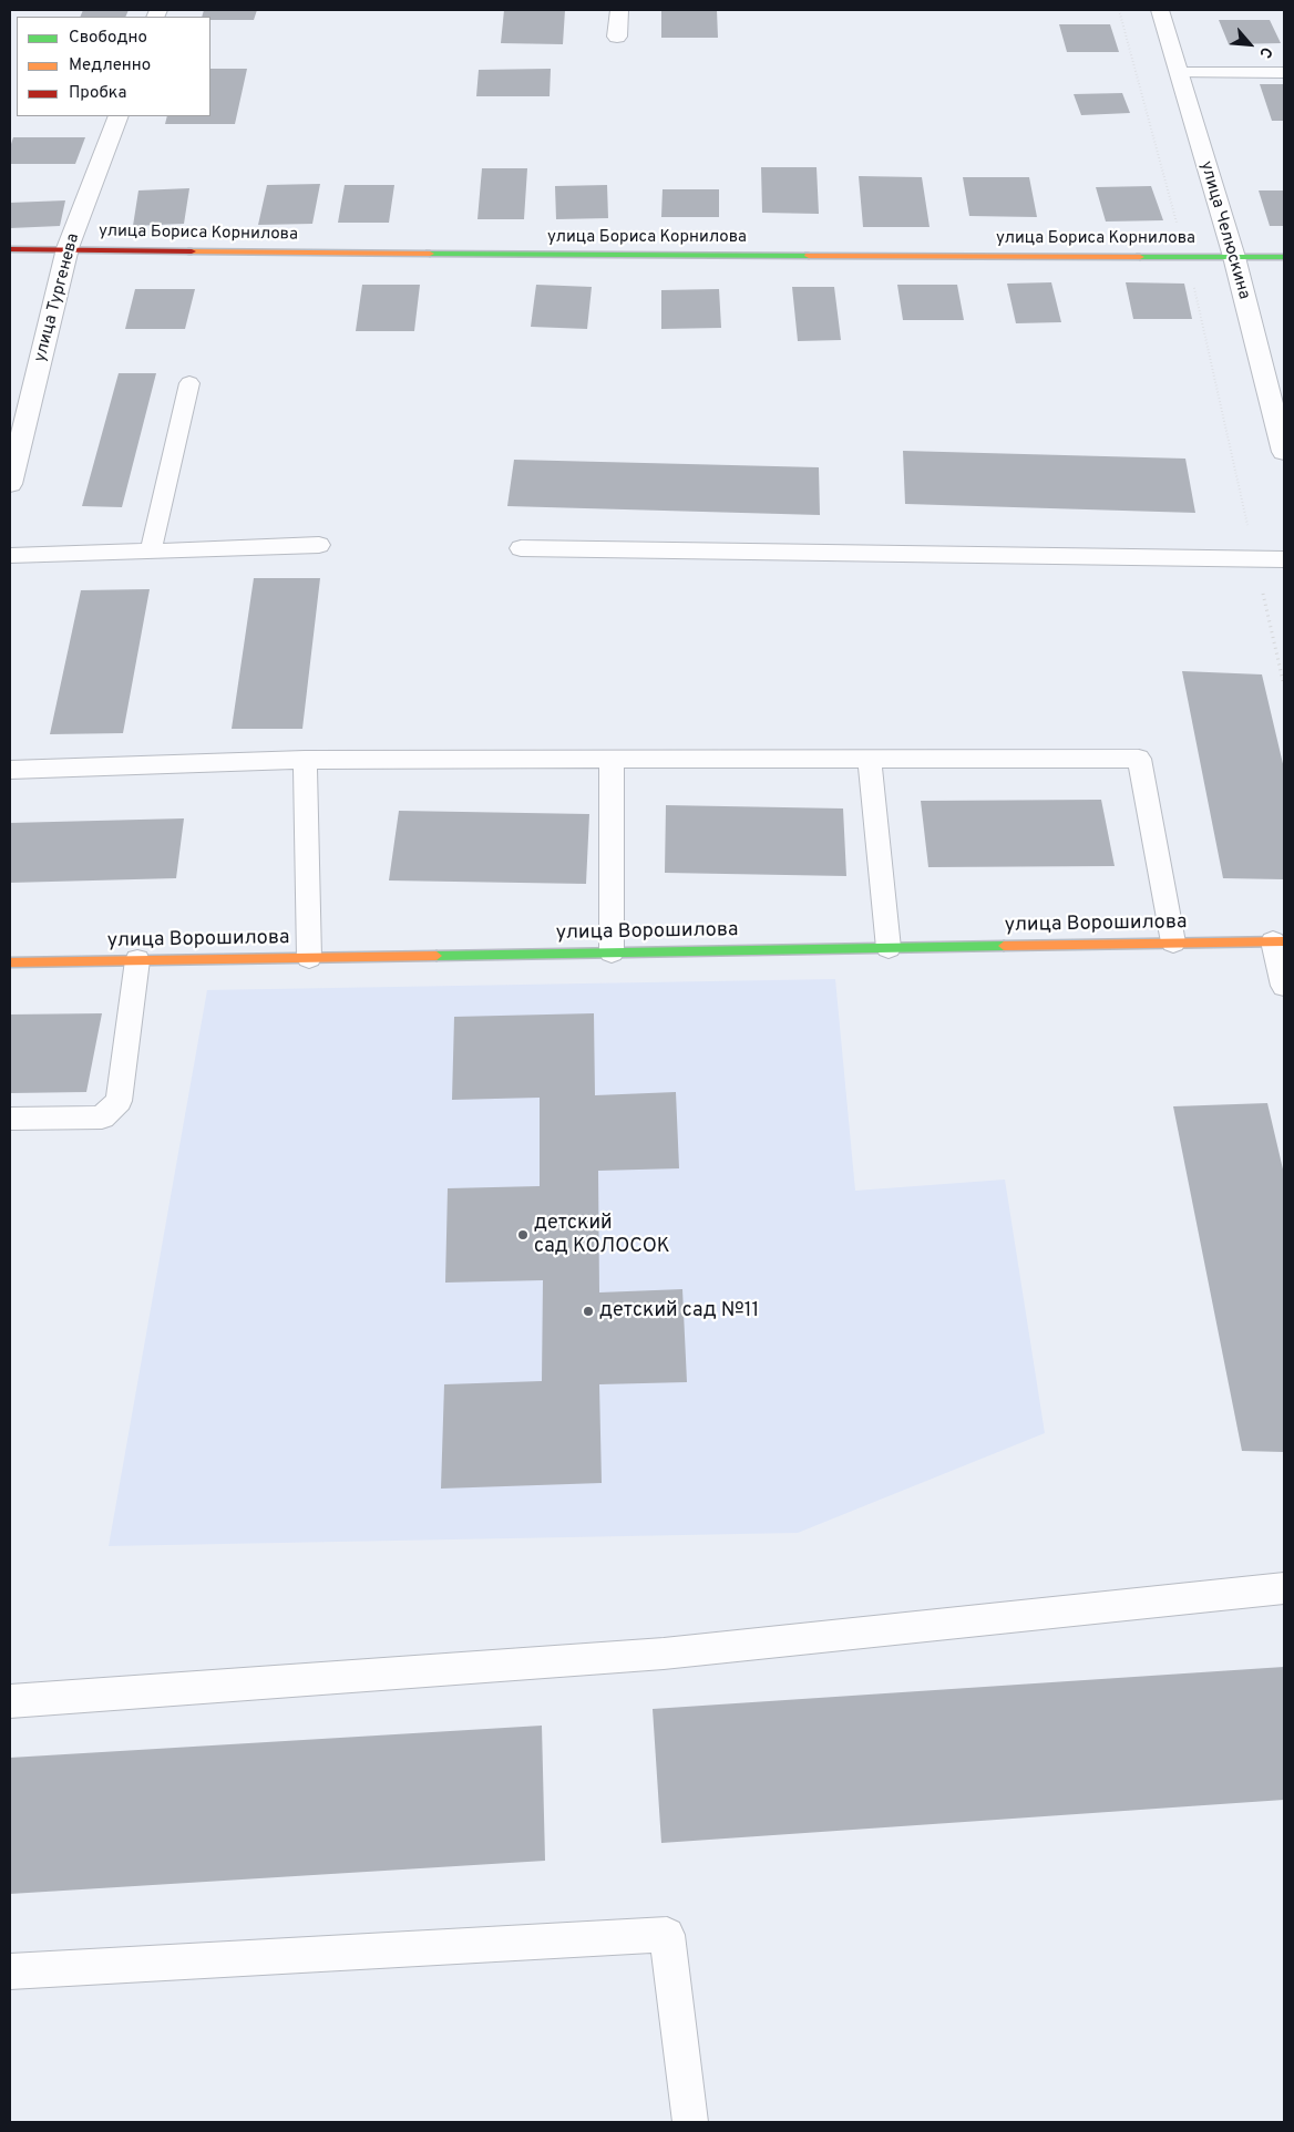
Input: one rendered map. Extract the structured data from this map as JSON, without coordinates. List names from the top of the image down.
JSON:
{
  "streets": {
    "street": [
      "улица Челюскина",
      "улица Бориса Корнилова",
      "улица Тургенева",
      "улица Ворошилова"
    ]
  },
  "crossings": [
    ["улица Челюскина", "улица Бориса Корнилова"],
    ["улица Бориса Корнилова", "улица Тургенева"]
  ],
  "places": ["детский сад КОЛОСОК", "детский сад №11"],
  "legend": ["Свободно", "Медленно", "Пробка"],
  "north": "bottom right"
}
